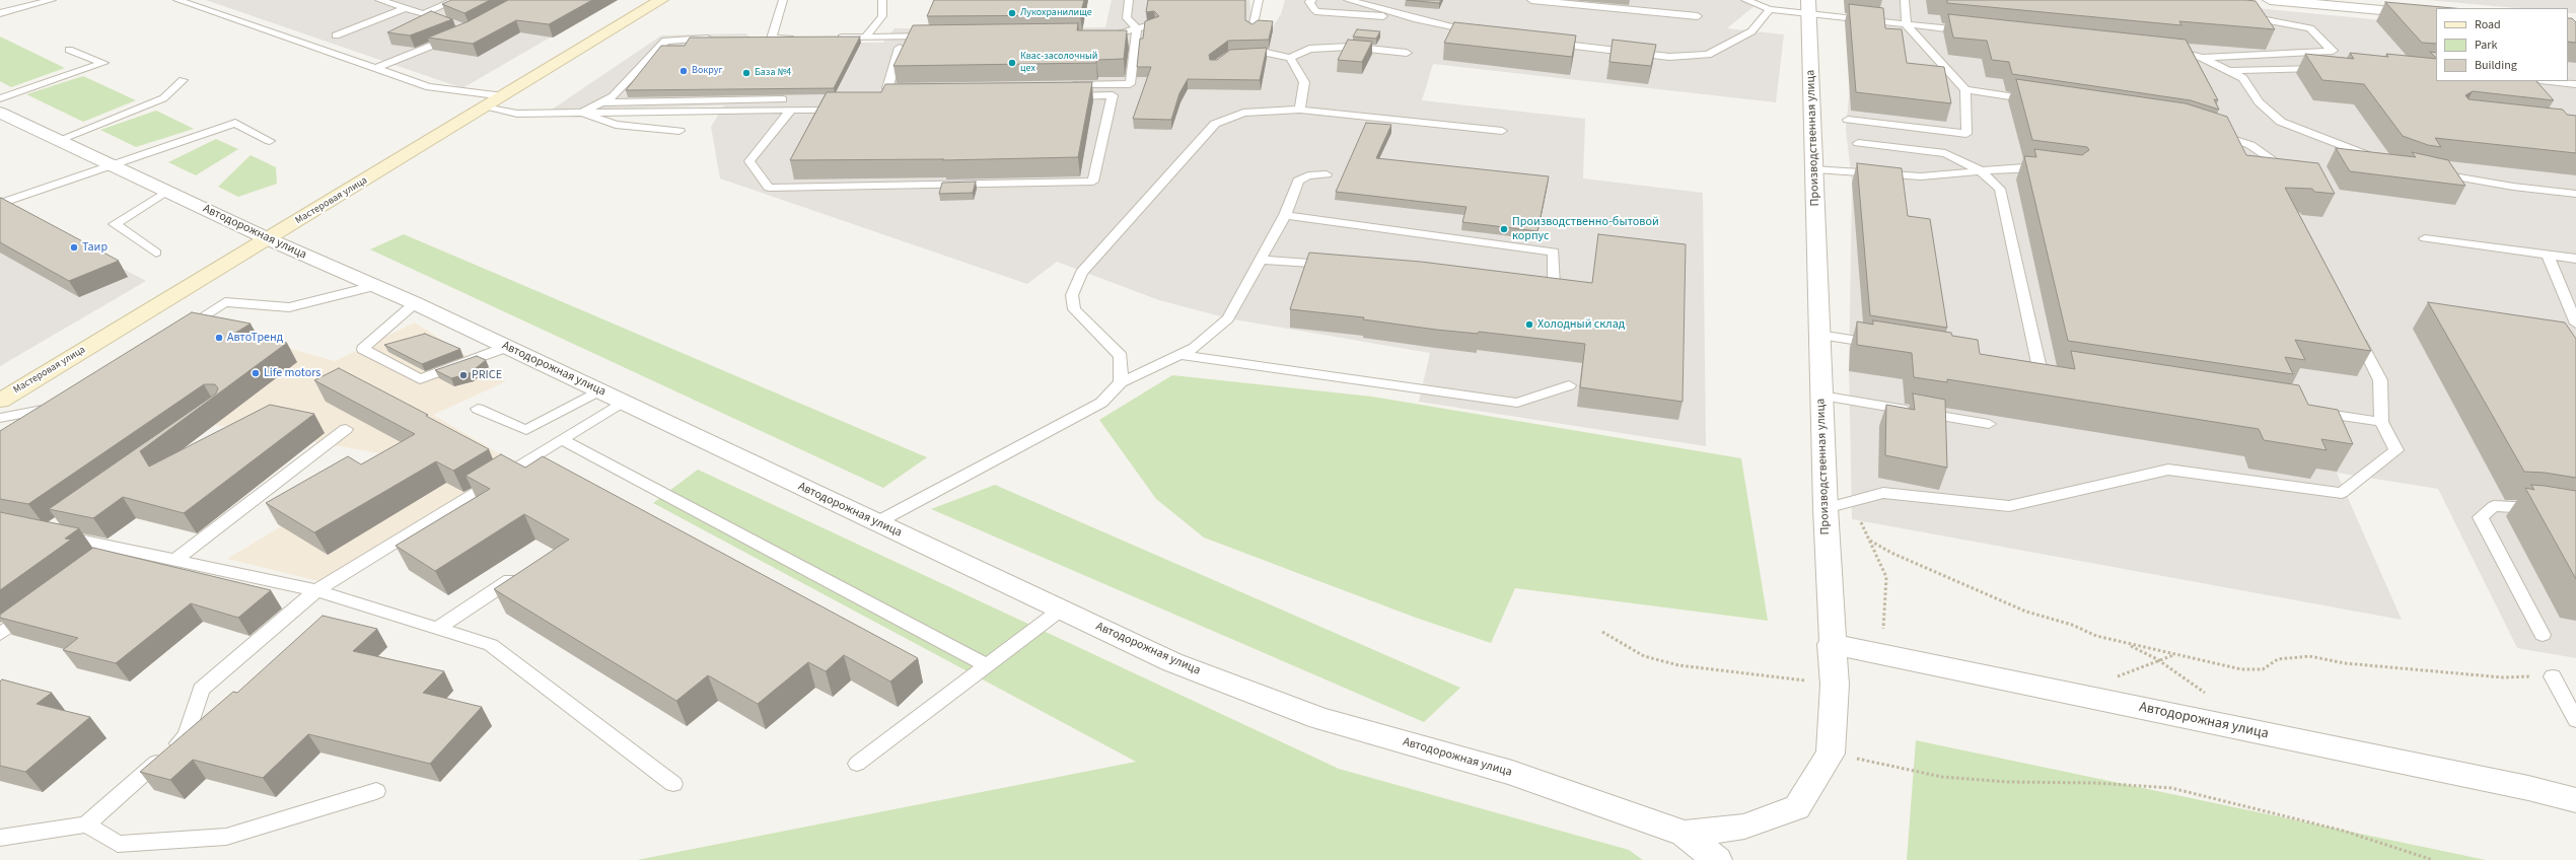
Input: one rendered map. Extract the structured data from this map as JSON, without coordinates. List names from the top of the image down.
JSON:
{
  "streets": {
    "main road": ["Мастеровая улица"],
    "street": ["Производственная улица", "Автодорожная улица"]
  },
  "crossings": [
    ["Производственная улица", "Автодорожная улица"],
    ["Мастеровая улица", "Автодорожная улица"]
  ],
  "places": [
    "Лукохранилище",
    "Квас-засолочный цех",
    "Вокруг",
    "База №4",
    "Производственно-бытовой корпус",
    "Таир",
    "Холодный склад",
    "АвтоТренд",
    "Life motors",
    "PRICE"
  ],
  "legend": ["Road", "Park", "Building"]
}
